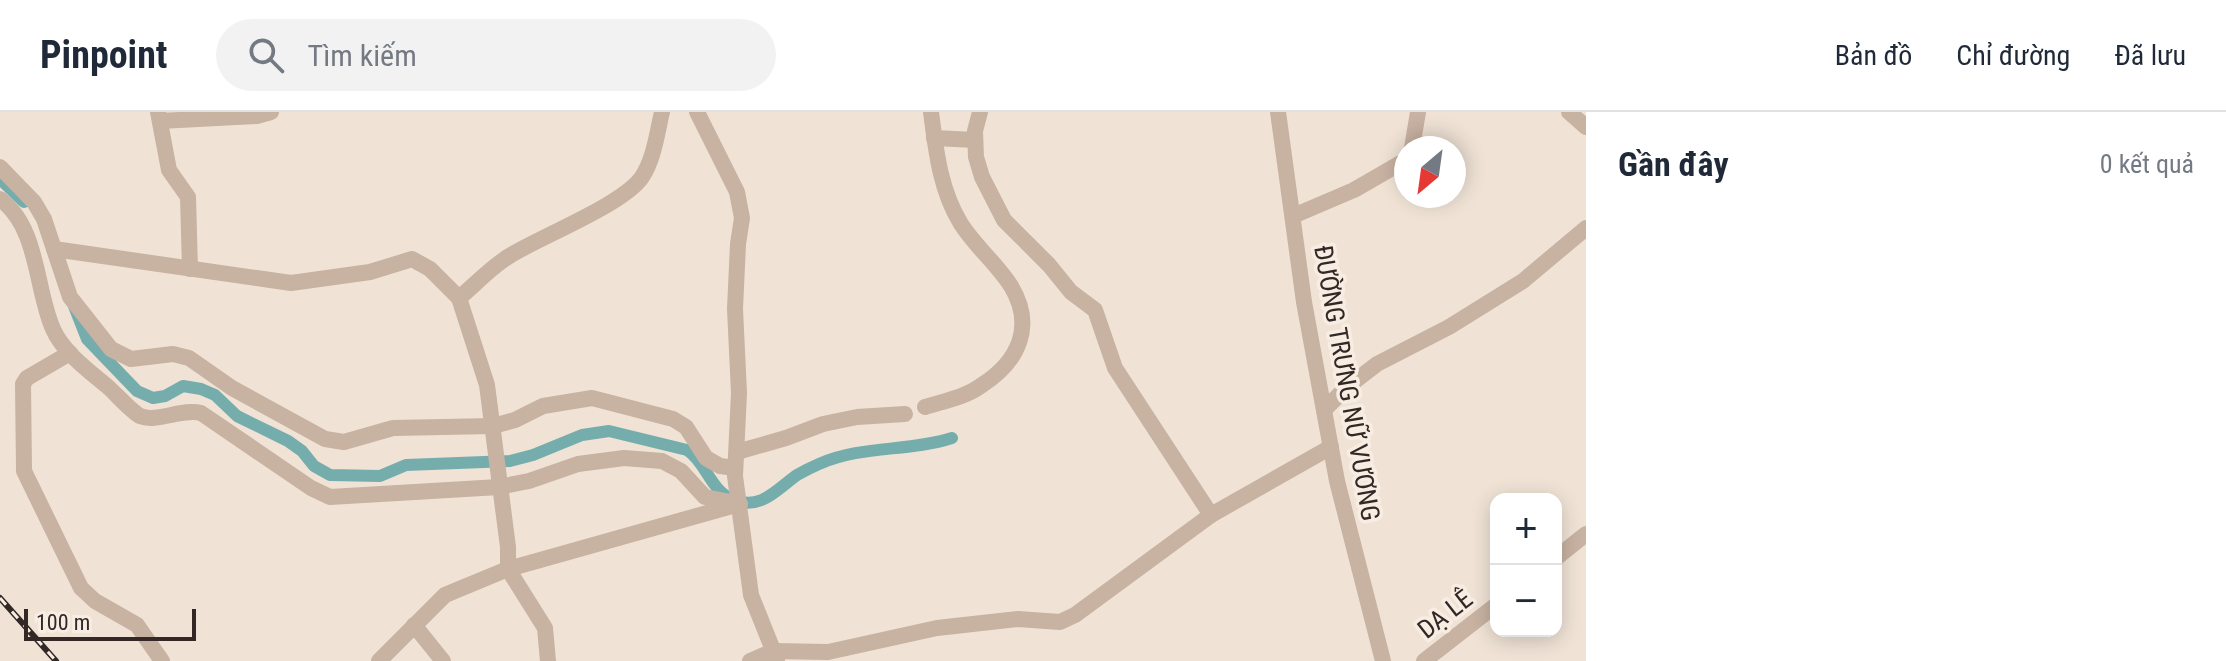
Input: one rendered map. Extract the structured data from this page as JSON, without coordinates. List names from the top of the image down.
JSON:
{
  "streets": {
    "street": ["ĐƯỜNG TRƯNG NỮ VƯƠNG", "DẠ LÊ"]
  },
  "scale_bar": "100 m",
  "north": "bottom left",
  "page": {
    "header": "Pinpoint",
    "search": "Tìm kiếm",
    "nav": ["Bản đồ", "Chỉ đường", "Đã lưu"],
    "heading": ["Gần đây", "0 kết quả"],
    "map_buttons": ["+", "−"],
    "scale": "100 m"
  }
}
